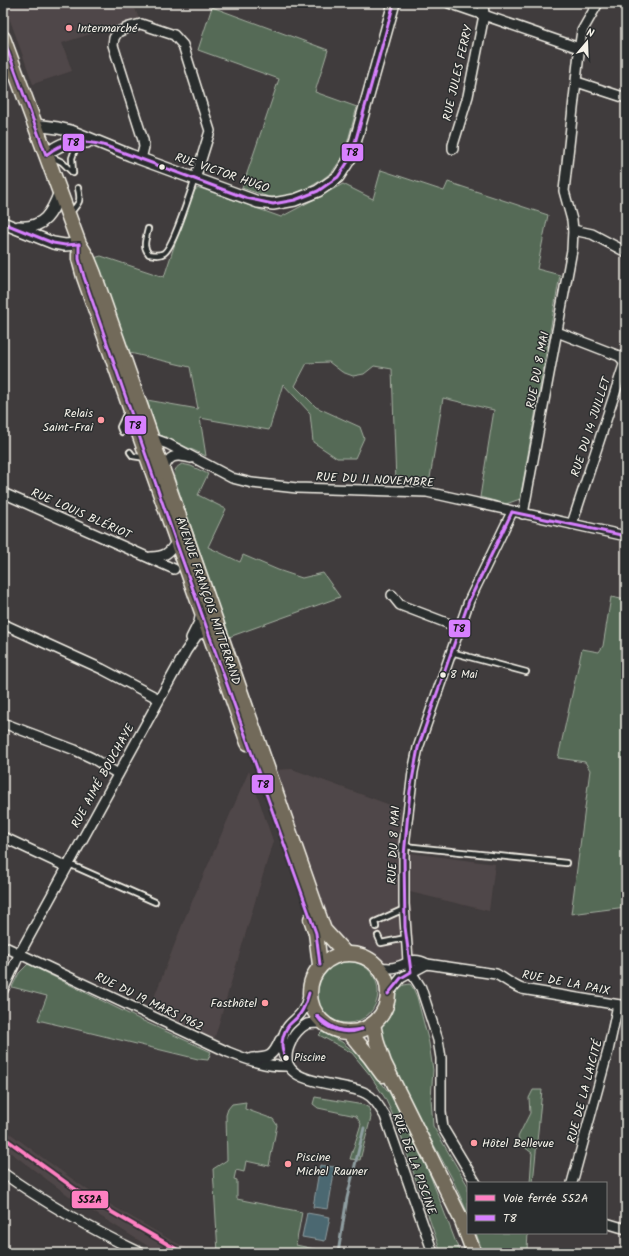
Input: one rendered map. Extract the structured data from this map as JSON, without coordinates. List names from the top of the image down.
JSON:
{
  "streets": {
    "main road": ["AVENUE FRANÇOIS MITTERRAND"],
    "street": [
      "RUE JULES FERRY",
      "RUE VICTOR HUGO",
      "RUE DU 8 MAI",
      "RUE DU 14 JUILLET",
      "RUE DU 11 NOVEMBRE",
      "RUE LOUIS BLÉRIOT",
      "RUE AIMÉ BOUCHAYE",
      "RUE DE LA PAIX",
      "RUE DU 19 MARS 1962",
      "RUE DE LA LAICITÉ",
      "RUE DE LA PISCINE"
    ]
  },
  "crossings": [
    ["RUE VICTOR HUGO", "AVENUE FRANÇOIS MITTERRAND"],
    ["RUE DU 8 MAI", "RUE DU 14 JUILLET"],
    ["RUE DU 8 MAI", "RUE DU 11 NOVEMBRE"],
    ["RUE DU 8 MAI", "RUE DE LA PAIX"],
    ["RUE DU 14 JUILLET", "RUE DU 11 NOVEMBRE"],
    ["RUE DU 11 NOVEMBRE", "AVENUE FRANÇOIS MITTERRAND"],
    ["AVENUE FRANÇOIS MITTERRAND", "RUE AIMÉ BOUCHAYE"],
    ["RUE AIMÉ BOUCHAYE", "RUE DU 19 MARS 1962"],
    ["RUE DE LA PAIX", "RUE DE LA LAICITÉ"],
    ["RUE DU 19 MARS 1962", "RUE DE LA PISCINE"]
  ],
  "places": [
    "Intermarché",
    "Relais Saint-Frai",
    "8 Mai",
    "Fasthôtel",
    "Piscine",
    "Hôtel Bellevue",
    "Piscine Michel Rauner"
  ],
  "lines": ["transit line T8", "rail line 552A"],
  "legend": ["Voie ferrée 552A", "T8"],
  "north": "top"
}
